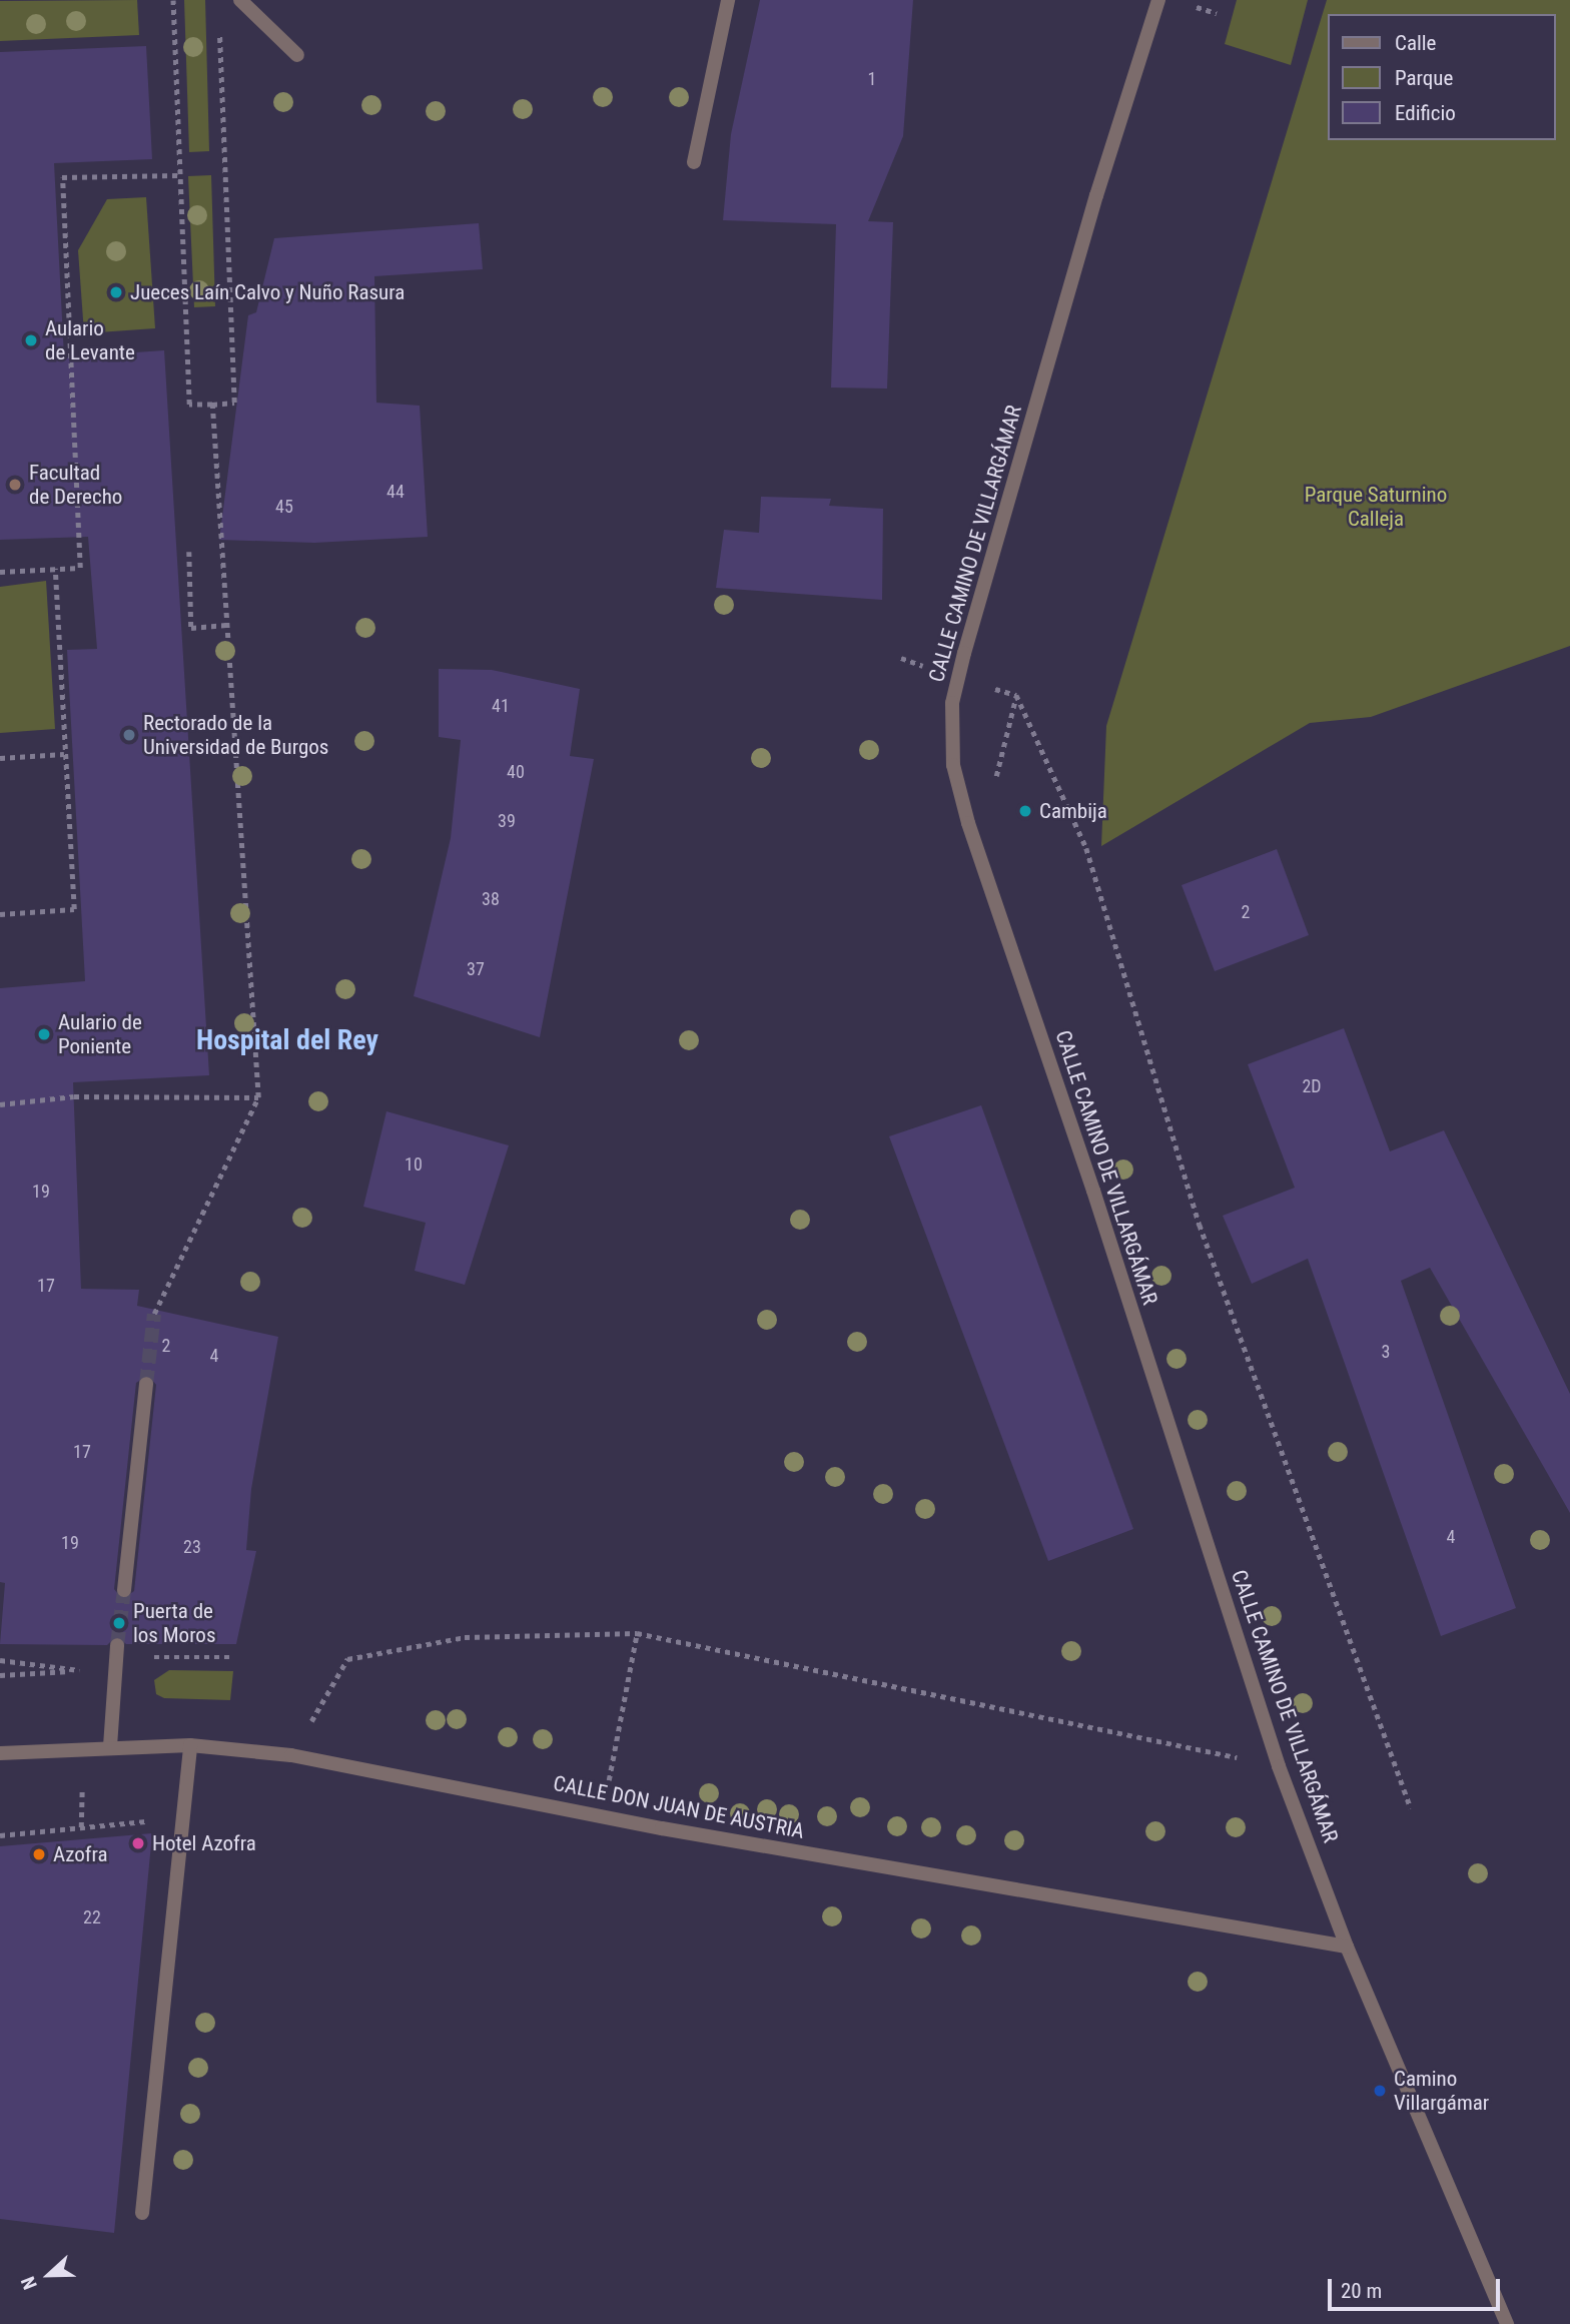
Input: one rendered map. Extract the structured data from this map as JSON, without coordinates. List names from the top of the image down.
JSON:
{
  "streets": {
    "street": ["CALLE CAMINO DE VILLARGÁMAR", "CALLE DON JUAN DE AUSTRIA"]
  },
  "crossings": [
    ["CALLE CAMINO DE VILLARGÁMAR", "CALLE DON JUAN DE AUSTRIA"]
  ],
  "districts": ["Hospital del Rey"],
  "parks": ["Parque Saturnino Calleja"],
  "places": [
    "Jueces Laín Calvo y Nuño Rasura",
    "Aulario de Levante",
    "Facultad de Derecho",
    "Rectorado de la Universidad de Burgos",
    "Cambija",
    "Aulario de Poniente",
    "Puerta de los Moros",
    "Hotel Azofra",
    "Azofra",
    "Camino Villargámar"
  ],
  "house_numbers": [
    "1",
    "44",
    "45",
    "41",
    "40",
    "39",
    "38",
    "2",
    "37",
    "2D",
    "10",
    "19",
    "17",
    "2",
    "3",
    "4",
    "17",
    "4",
    "19",
    "23",
    "22"
  ],
  "legend": ["Calle", "Parque", "Edificio"],
  "scale_bar": "20 m",
  "north": "left"
}
